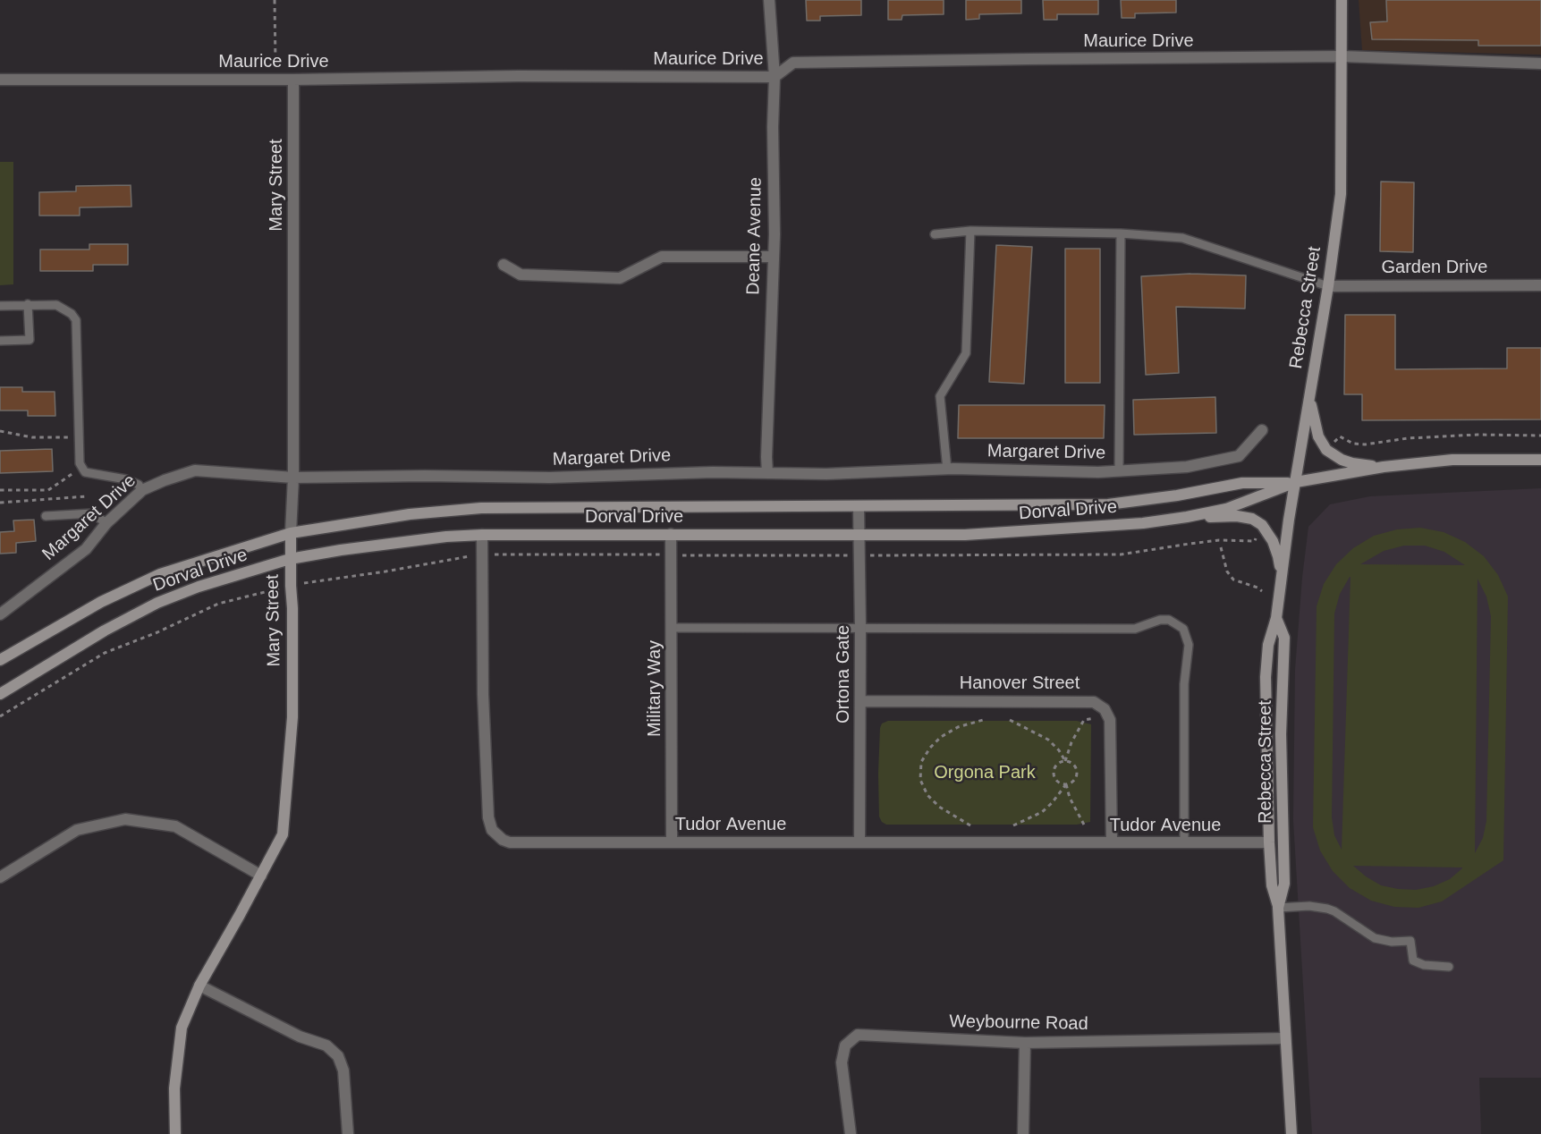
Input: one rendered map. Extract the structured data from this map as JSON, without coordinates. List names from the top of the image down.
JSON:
{
  "streets": {
    "main road": ["Mary Street", "Rebecca Street", "Dorval Drive"],
    "street": [
      "Maurice Drive",
      "Deane Avenue",
      "Garden Drive",
      "Margaret Drive",
      "Ortona Gate",
      "Hanover Street",
      "Military Way",
      "Tudor Avenue",
      "Weybourne Road"
    ]
  },
  "crossings": [
    ["Maurice Drive", "Mary Street"],
    ["Maurice Drive", "Deane Avenue"],
    ["Maurice Drive", "Rebecca Street"],
    ["Mary Street", "Margaret Drive"],
    ["Mary Street", "Dorval Drive"],
    ["Deane Avenue", "Margaret Drive"],
    ["Garden Drive", "Rebecca Street"],
    ["Rebecca Street", "Dorval Drive"],
    ["Rebecca Street", "Tudor Avenue"],
    ["Rebecca Street", "Weybourne Road"],
    ["Dorval Drive", "Ortona Gate"],
    ["Dorval Drive", "Military Way"],
    ["Dorval Drive", "Tudor Avenue"],
    ["Ortona Gate", "Hanover Street"],
    ["Ortona Gate", "Tudor Avenue"],
    ["Hanover Street", "Tudor Avenue"],
    ["Military Way", "Tudor Avenue"]
  ],
  "parks": ["Orgona Park"]
}
